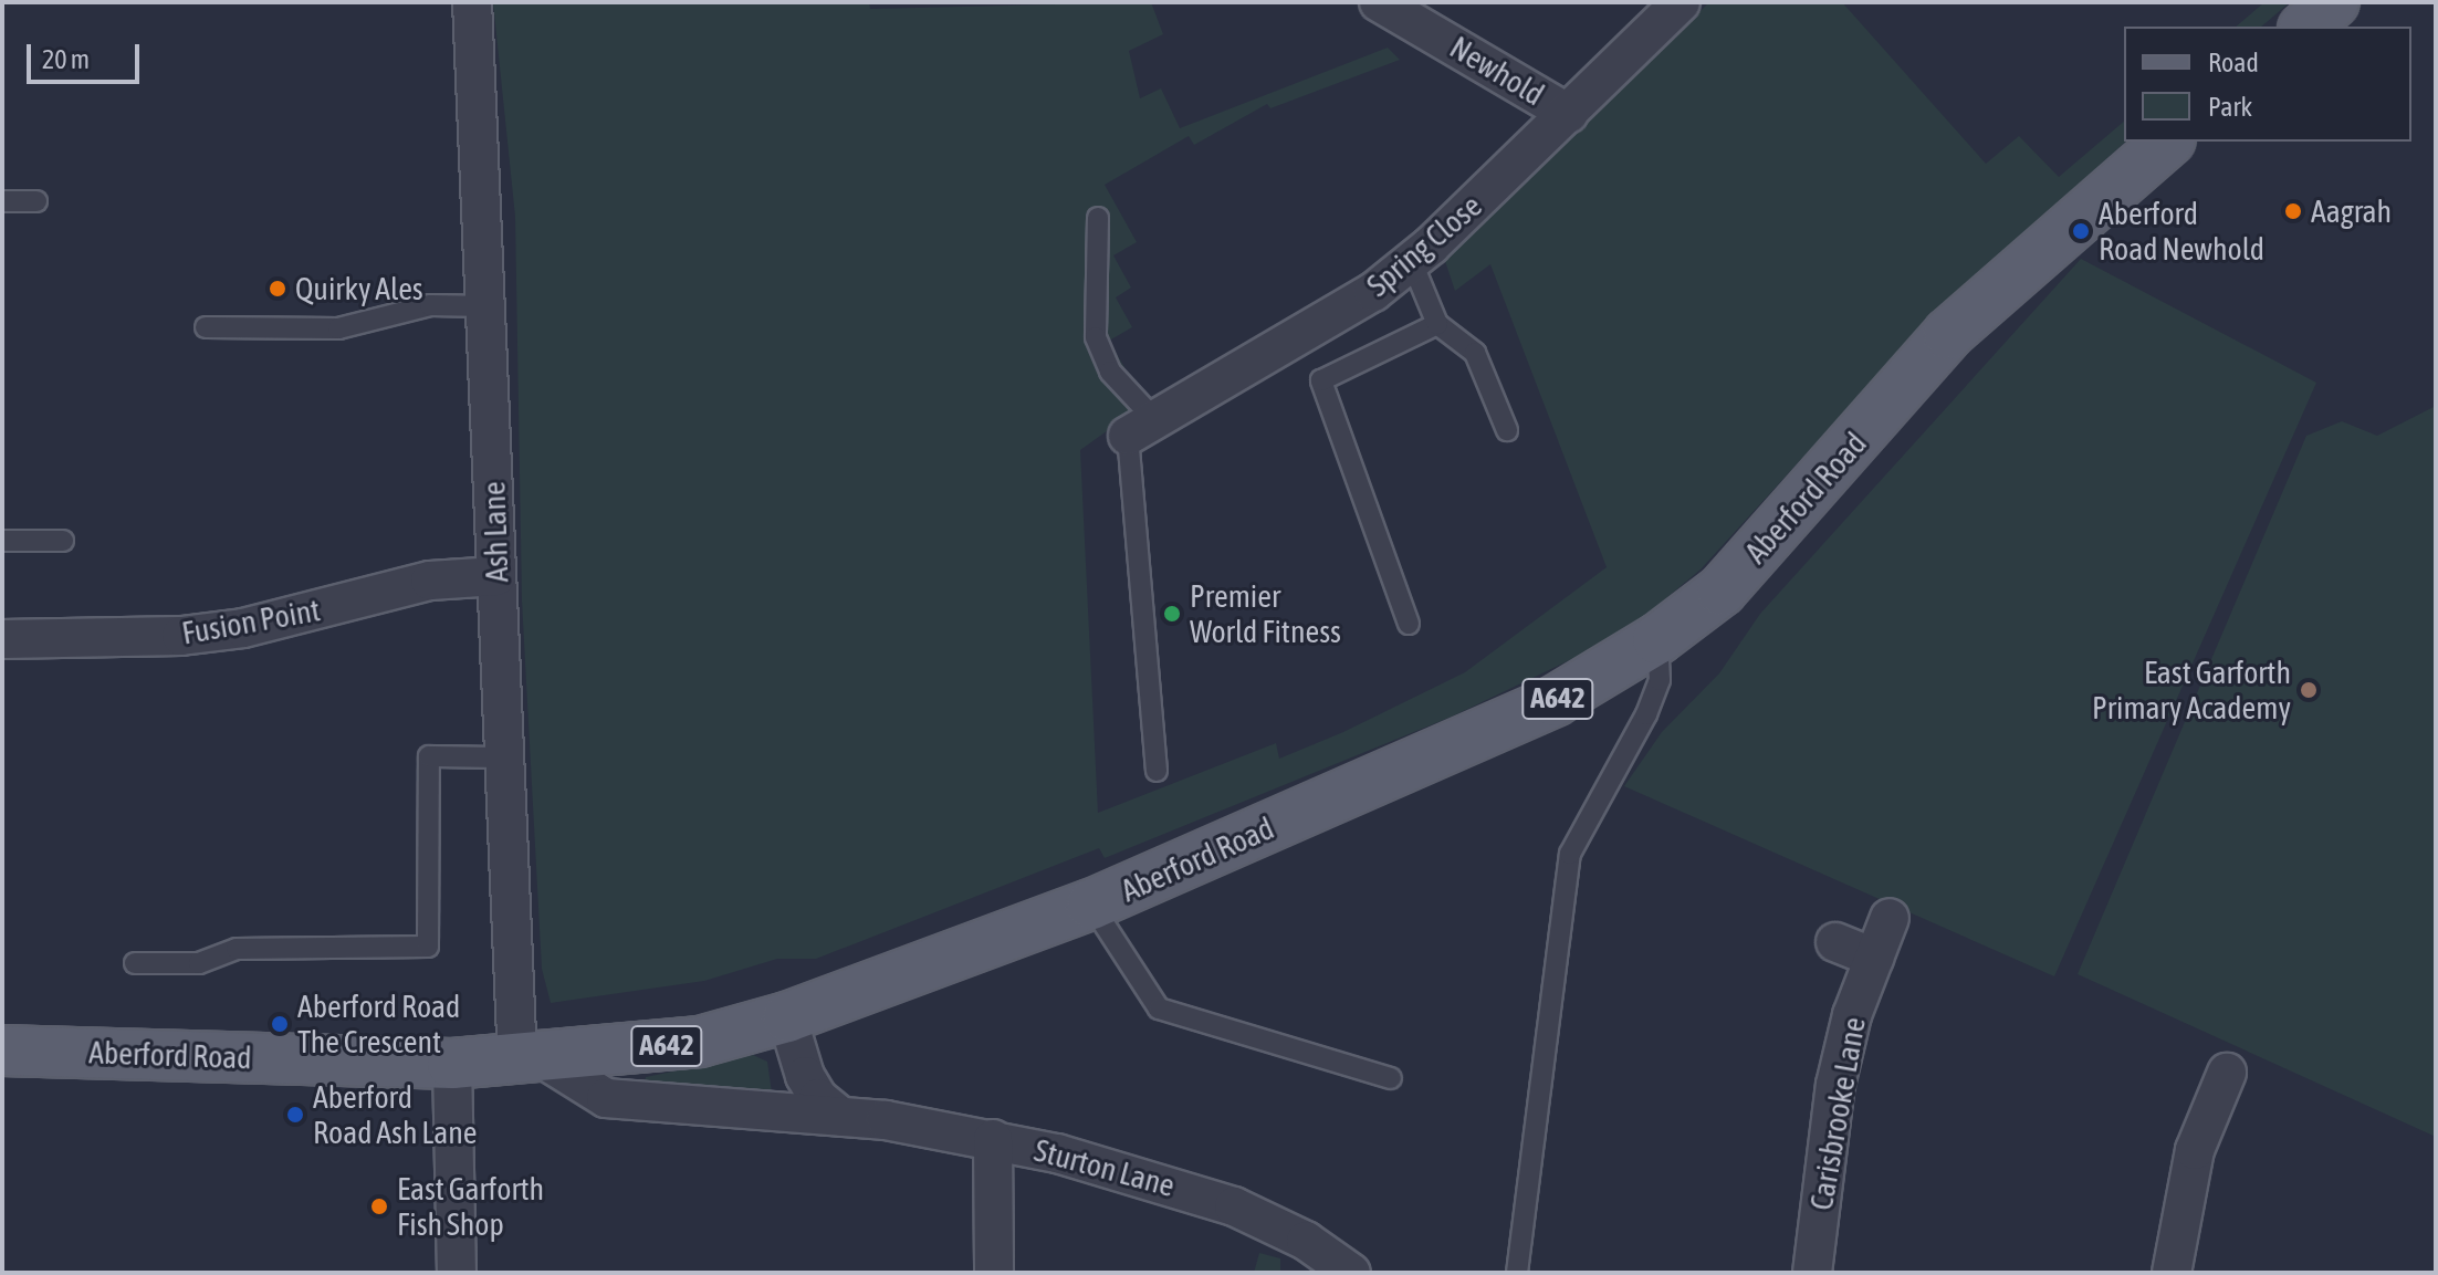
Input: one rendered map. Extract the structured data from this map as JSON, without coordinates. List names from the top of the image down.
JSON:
{
  "streets": {
    "main road": ["Aberford Road", "A642"],
    "street": [
      "Newhold",
      "Spring Close",
      "Ash Lane",
      "Fusion Point",
      "Carisbrooke Lane",
      "Sturton Lane"
    ]
  },
  "crossings": [
    ["Newhold", "Spring Close"],
    ["Aberford Road", "Ash Lane"],
    ["Aberford Road", "Sturton Lane"],
    ["Ash Lane", "Fusion Point"],
    ["Ash Lane", "Sturton Lane"]
  ],
  "places": [
    "Aagrah",
    "Aberford Road Newhold",
    "Quirky Ales",
    "Premier World Fitness",
    "East Garforth Primary Academy",
    "Aberford Road The Crescent",
    "Aberford Road Ash Lane",
    "East Garforth Fish Shop"
  ],
  "legend": ["Road", "Park"],
  "scale_bar": "20 m"
}
